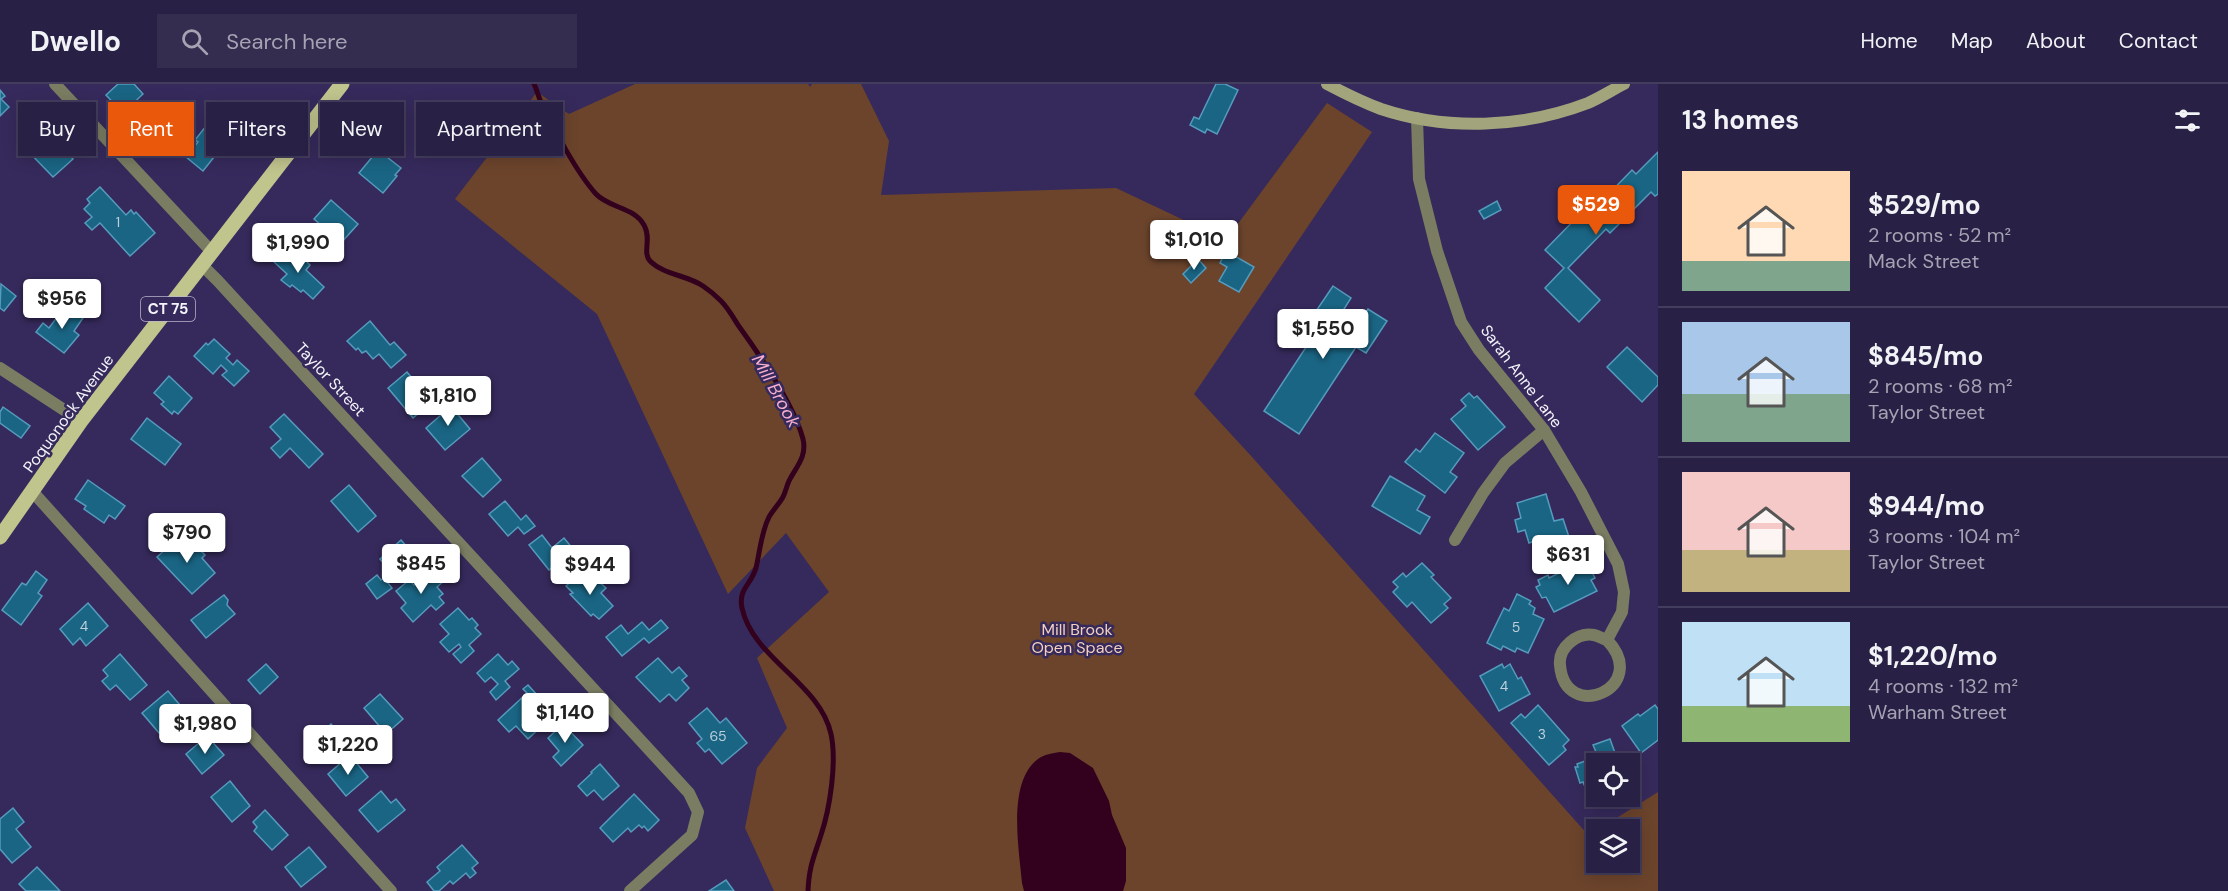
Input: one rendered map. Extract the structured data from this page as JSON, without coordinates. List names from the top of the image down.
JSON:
{
  "streets": {
    "main road": ["CT 75", "Poquonock Avenue"],
    "street": ["Sarah Anne Lane", "Taylor Street"]
  },
  "crossings": [
    ["Taylor Street", "Poquonock Avenue"]
  ],
  "water": ["Mill Brook"],
  "parks": ["Mill Brook Open Space"],
  "house_numbers": [
    "1",
    "4",
    "5",
    "4",
    "3",
    "65"
  ],
  "page": {
    "header": "Dwello",
    "search": "Search here",
    "nav": [
      "Home",
      "Map",
      "About",
      "Contact"
    ],
    "heading": "13 homes",
    "chip": [
      "Buy",
      "Rent",
      "Filters",
      "New",
      "Apartment"
    ],
    "list": [
      {
        "name": "$529/mo",
        "note": "2 rooms · 52 m² · Mack Street"
      },
      {
        "name": "$845/mo",
        "note": "2 rooms · 68 m² · Taylor Street"
      },
      {
        "name": "$944/mo",
        "note": "3 rooms · 104 m² · Taylor Street"
      },
      {
        "name": "$1,220/mo",
        "note": "4 rooms · 132 m² · Warham Street"
      }
    ],
    "price": [
      "$529",
      "$1,010",
      "$1,990",
      "$956",
      "$1,550",
      "$1,810",
      "$790",
      "$631",
      "$845",
      "$944",
      "$1,140",
      "$1,980",
      "$1,220"
    ]
  }
}
